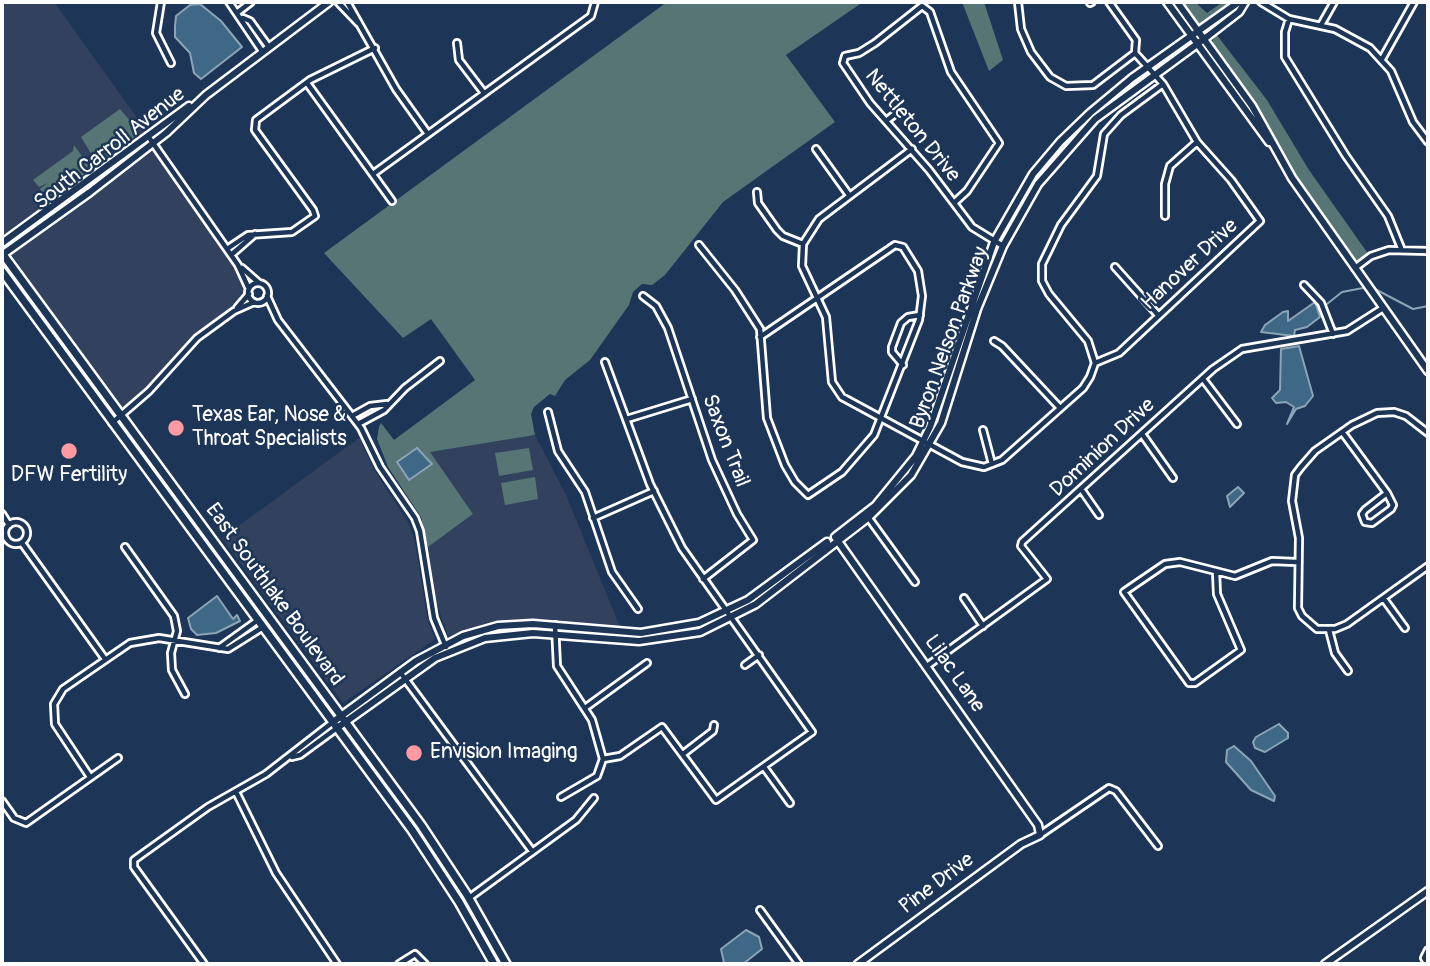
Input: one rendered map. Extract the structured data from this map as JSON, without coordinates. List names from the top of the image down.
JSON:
{
  "streets": {
    "main road": ["East Southlake Boulevard"],
    "street": [
      "Nettleton Drive",
      "South Carroll Avenue",
      "Hanover Drive",
      "Byron Nelson Parkway",
      "Saxon Trail",
      "Dominion Drive",
      "Lilac Lane",
      "Pine Drive"
    ]
  },
  "crossings": [
    ["Nettleton Drive", "Byron Nelson Parkway"],
    ["South Carroll Avenue", "East Southlake Boulevard"],
    ["Hanover Drive", "Byron Nelson Parkway"],
    ["Byron Nelson Parkway", "East Southlake Boulevard"],
    ["Byron Nelson Parkway", "Lilac Lane"],
    ["Dominion Drive", "Lilac Lane"],
    ["Lilac Lane", "Pine Drive"]
  ],
  "places": ["Texas Ear, Nose & Throat Specialists", "DFW Fertility", "Envision Imaging"]
}
